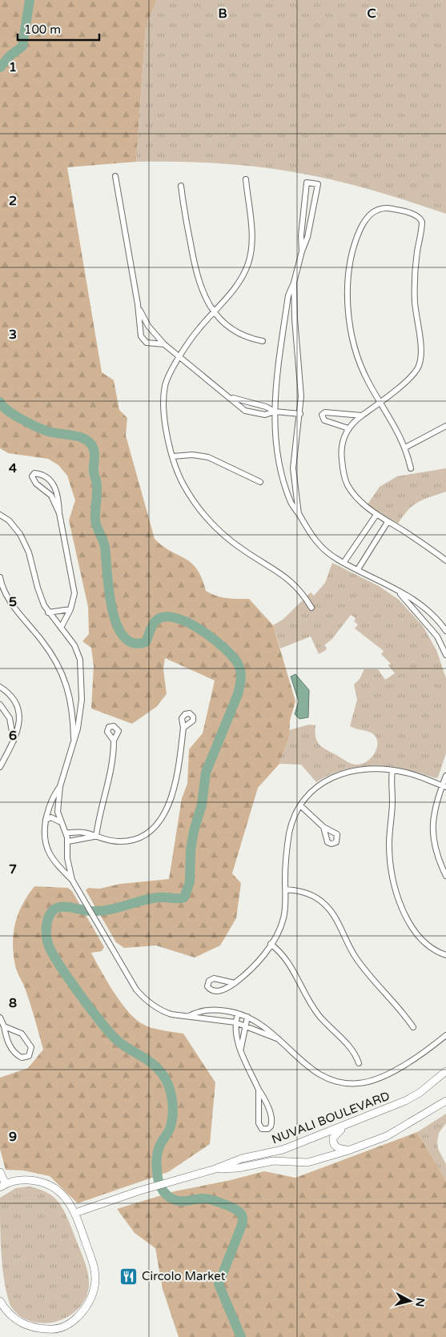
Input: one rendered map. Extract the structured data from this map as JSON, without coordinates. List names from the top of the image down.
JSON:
{
  "streets": {
    "main road": ["NUVALI BOULEVARD"]
  },
  "places": {
    "restaurant": ["Circolo Market"]
  },
  "scale_bar": "100 m",
  "north": "right",
  "grid": {
    "columns": ["B", "C"],
    "rows": [
      "1",
      "2",
      "3",
      "4",
      "5",
      "6",
      "7",
      "8",
      "9"
    ]
  }
}
